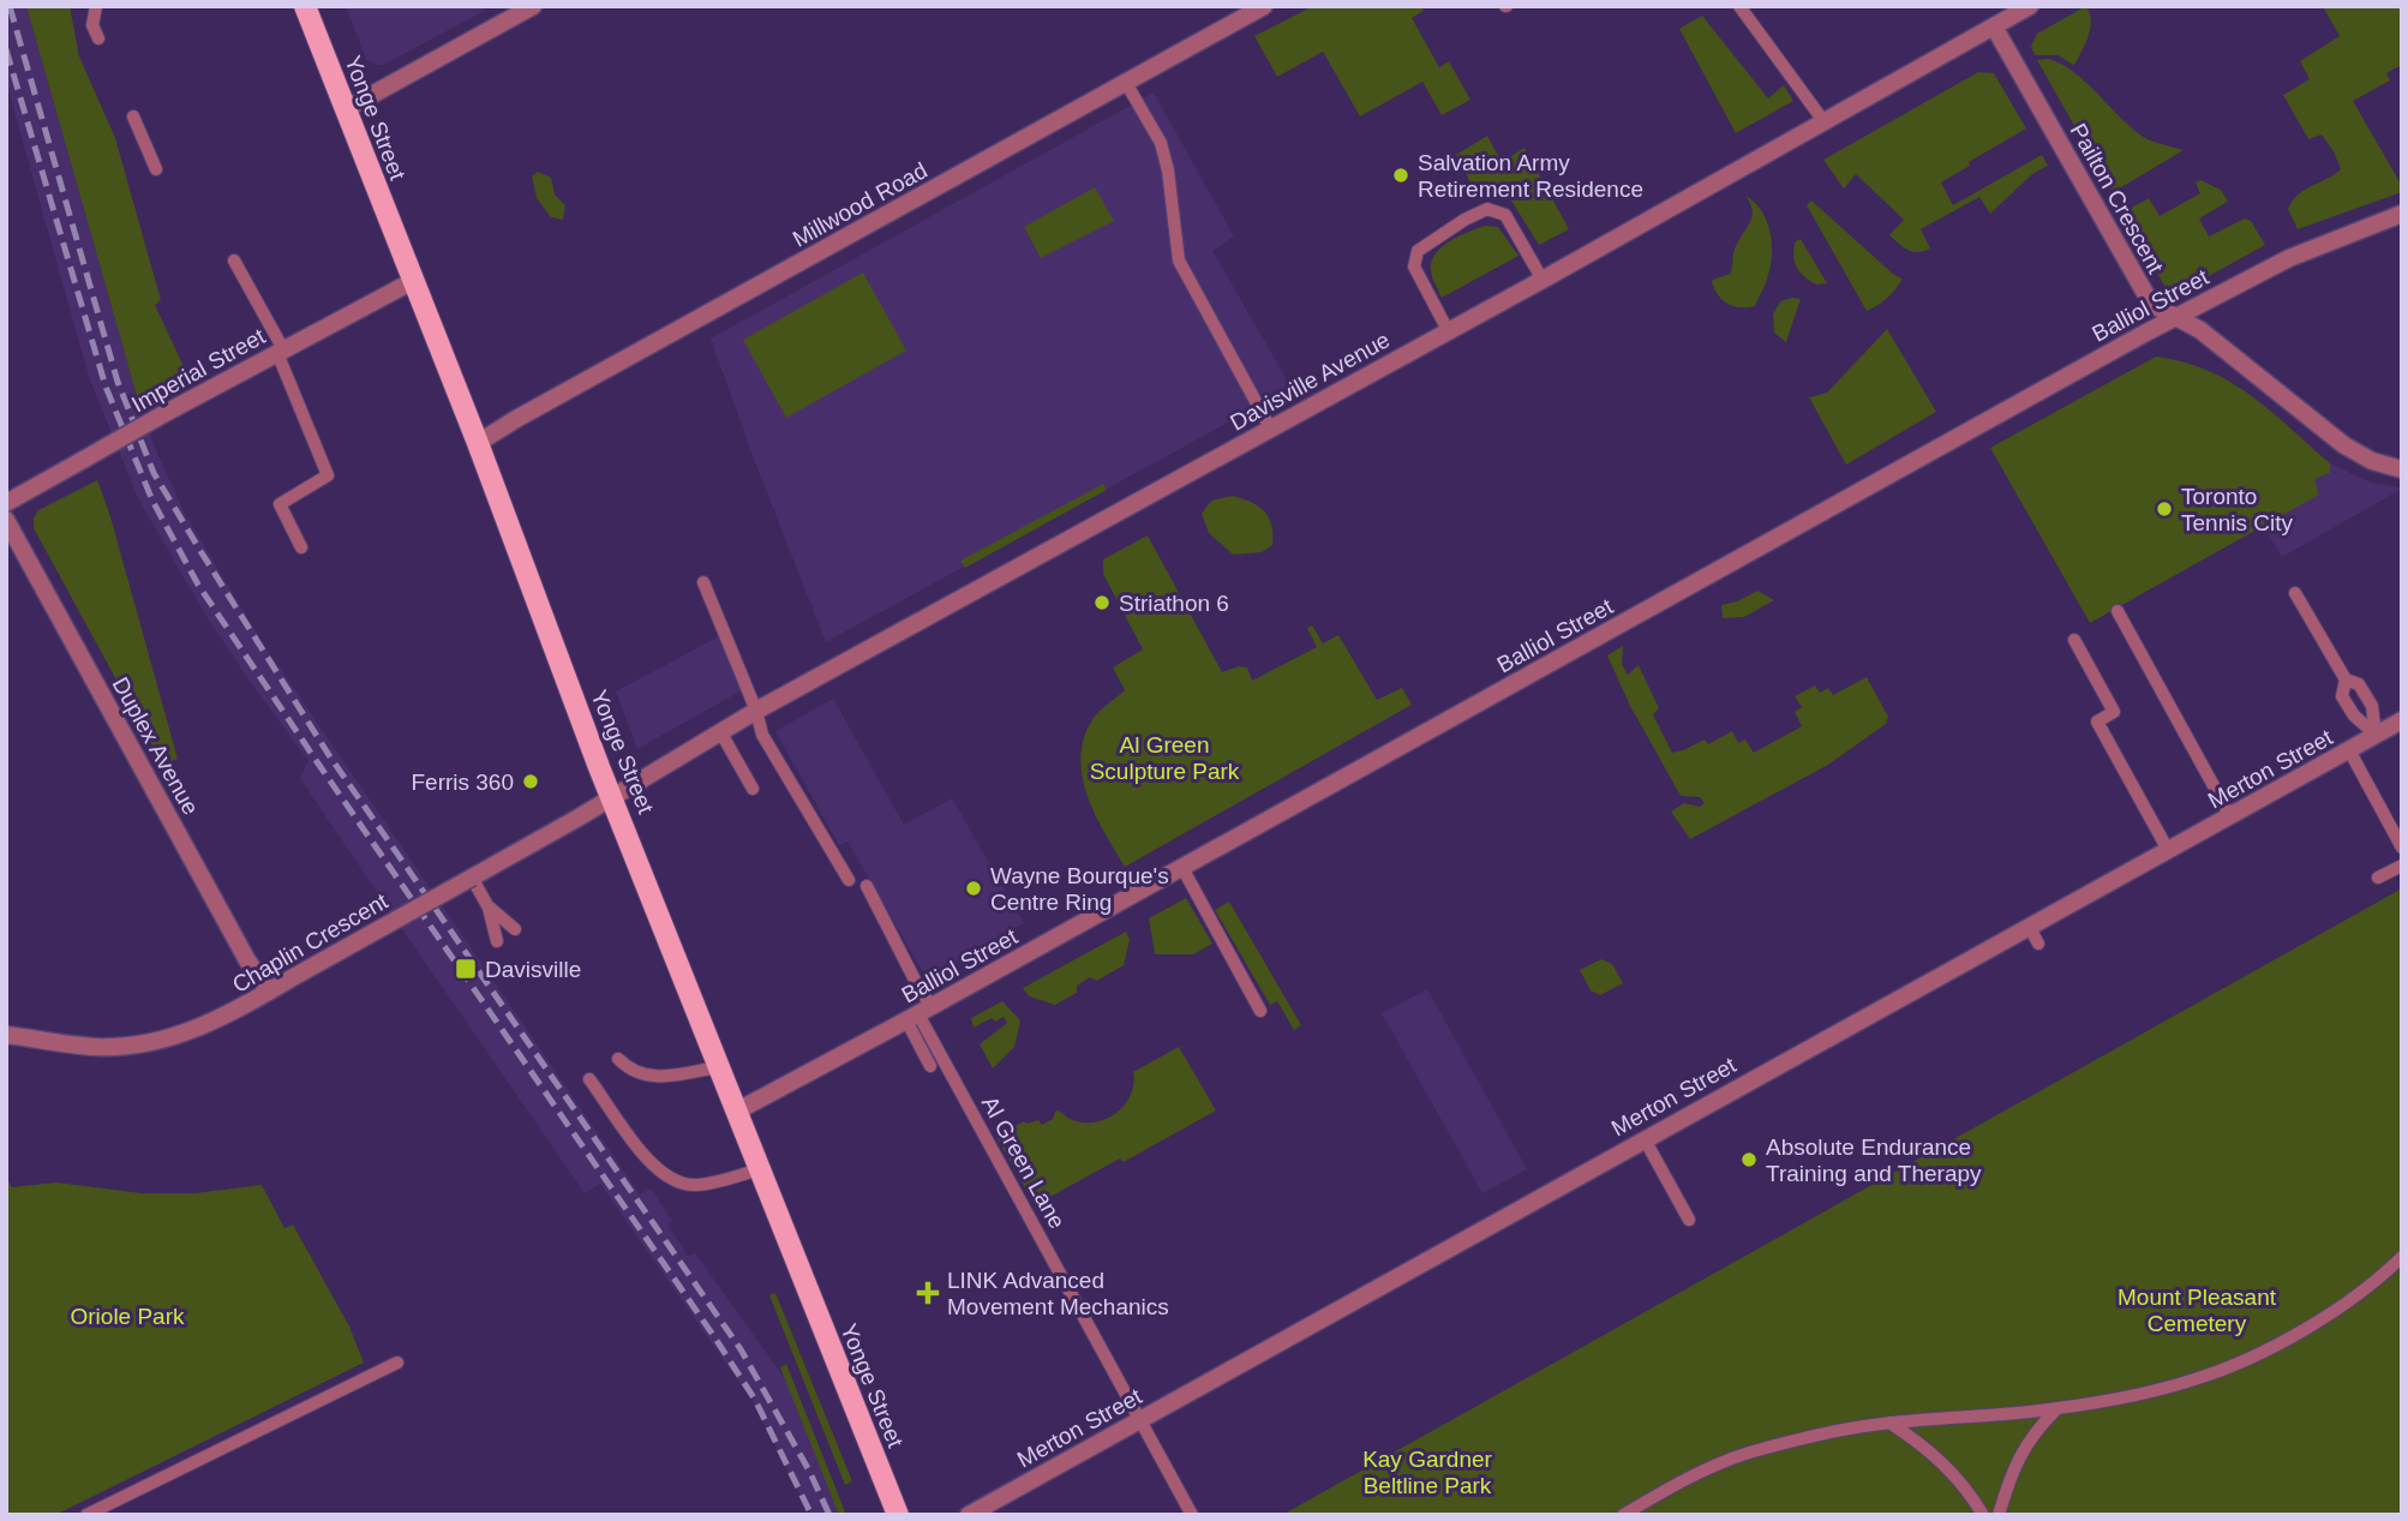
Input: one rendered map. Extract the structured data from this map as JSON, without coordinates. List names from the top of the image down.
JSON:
{
  "streets": {
    "main road": ["Yonge Street"],
    "street": [
      "Pailton Crescent",
      "Millwood Road",
      "Balliol Street",
      "Imperial Street",
      "Davisville Avenue",
      "Duplex Avenue",
      "Merton Street",
      "Chaplin Crescent"
    ],
    "lane": ["Al Green Lane"]
  },
  "crossings": [
    ["Yonge Street", "Millwood Road"],
    ["Yonge Street", "Balliol Street"],
    ["Yonge Street", "Imperial Street"],
    ["Yonge Street", "Davisville Avenue"],
    ["Yonge Street", "Chaplin Crescent"],
    ["Pailton Crescent", "Balliol Street"],
    ["Pailton Crescent", "Davisville Avenue"],
    ["Balliol Street", "Al Green Lane"],
    ["Davisville Avenue", "Chaplin Crescent"],
    ["Duplex Avenue", "Chaplin Crescent"],
    ["Merton Street", "Al Green Lane"]
  ],
  "parks": [
    "Al Green Sculpture Park",
    "Mount Pleasant Cemetery",
    "Oriole Park",
    "Kay Gardner Beltline Park"
  ],
  "places": {
    "other": [
      "Salvation Army Retirement Residence",
      "Toronto Tennis City",
      "Striathon 6",
      "Ferris 360",
      "Wayne Bourque's Centre Ring",
      "Absolute Endurance Training and Therapy"
    ],
    "transit": ["Davisville"],
    "health": ["LINK Advanced Movement Mechanics"]
  }
}
